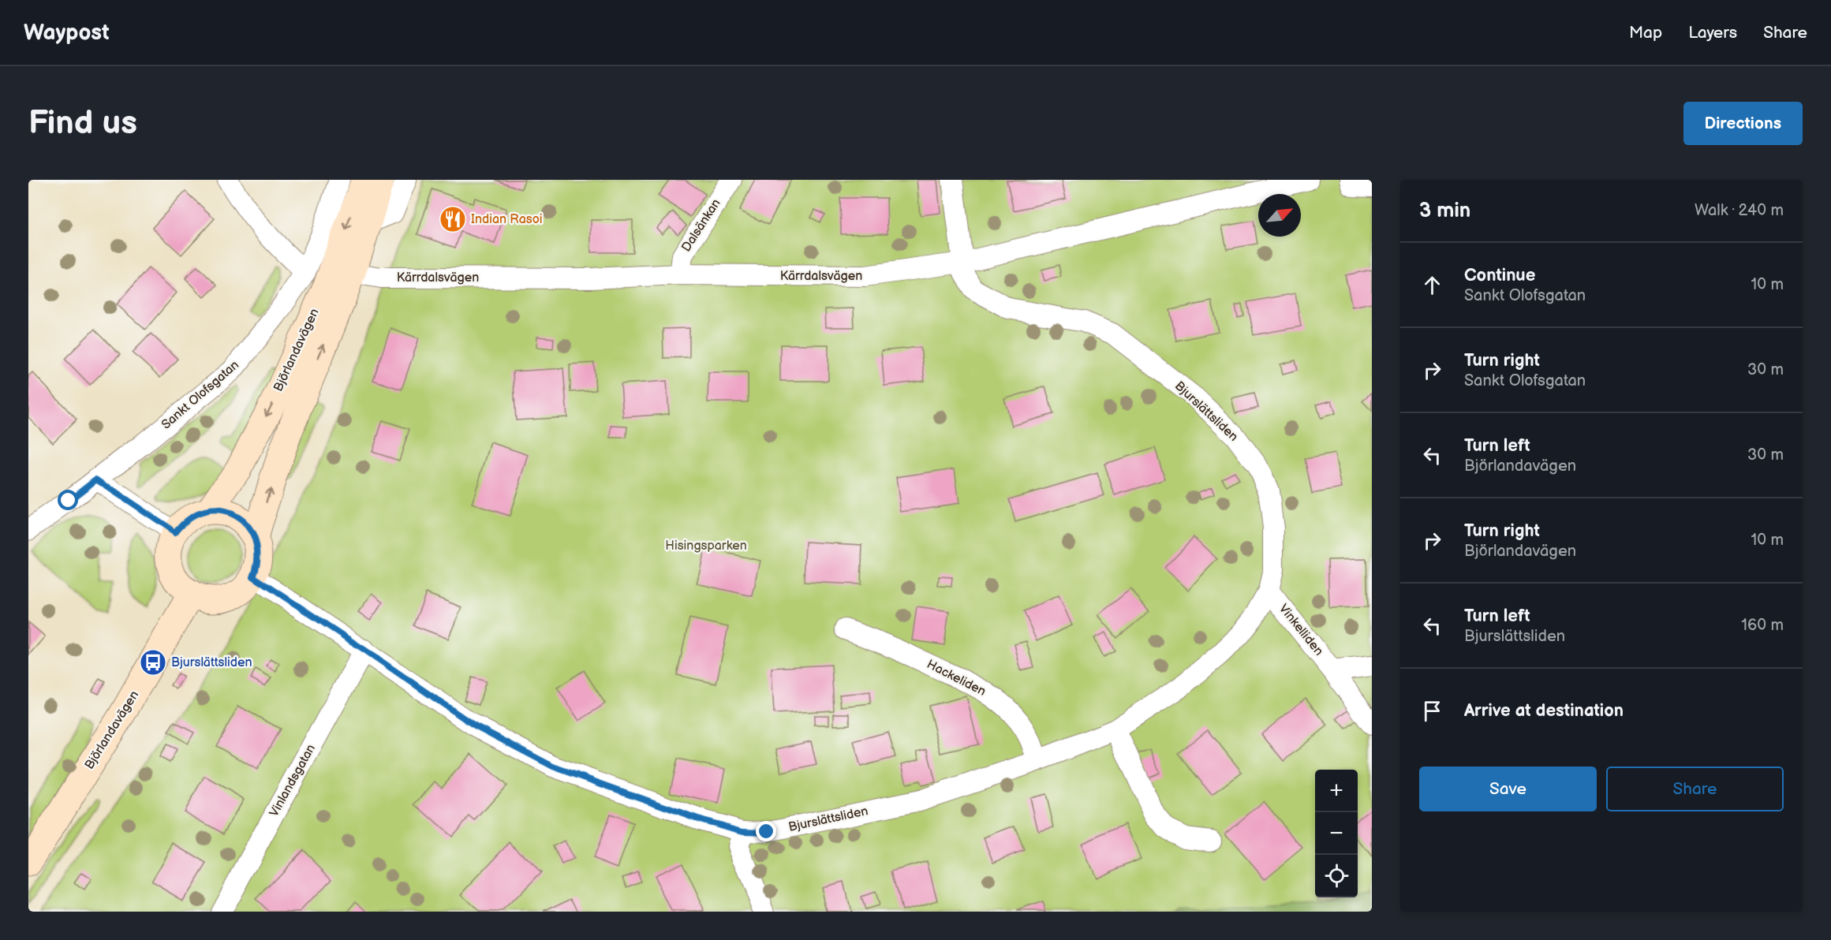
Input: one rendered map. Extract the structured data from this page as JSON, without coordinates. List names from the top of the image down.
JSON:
{
  "streets": {
    "street": [
      "Dalsänkan",
      "Kärrdalsvägen",
      "Björlandavägen",
      "Sankt Olofsgatan",
      "Bjurslättsliden",
      "Vinkelliden",
      "Hackeliden",
      "Vinlandsgatan"
    ]
  },
  "crossings": [
    ["Dalsänkan", "Kärrdalsvägen"],
    ["Kärrdalsvägen", "Björlandavägen"],
    ["Kärrdalsvägen", "Bjurslättsliden"],
    ["Björlandavägen", "Sankt Olofsgatan"],
    ["Björlandavägen", "Bjurslättsliden"],
    ["Bjurslättsliden", "Vinkelliden"],
    ["Bjurslättsliden", "Hackeliden"],
    ["Bjurslättsliden", "Vinlandsgatan"]
  ],
  "parks": ["Hisingsparken"],
  "places": {
    "restaurant": ["Indian Rasoi"],
    "bus stop": ["Bjurslättsliden"]
  },
  "north": "top right",
  "page": {
    "header": "Waypost",
    "nav": ["Map", "Layers", "Share"],
    "buttons": [
      "Directions",
      ["Save", "Share"]
    ],
    "title": "Find us",
    "heading": ["3 min", "Walk · 240 m"],
    "list": [
      ["Continue", "Sankt Olofsgatan", "10 m"],
      ["Turn right", "Sankt Olofsgatan", "30 m"],
      ["Turn left", "Björlandavägen", "30 m"],
      ["Turn right", "Björlandavägen", "10 m"],
      ["Turn left", "Bjurslättsliden", "160 m"],
      "Arrive at destination"
    ],
    "map_buttons": ["+", "−"]
  }
}
